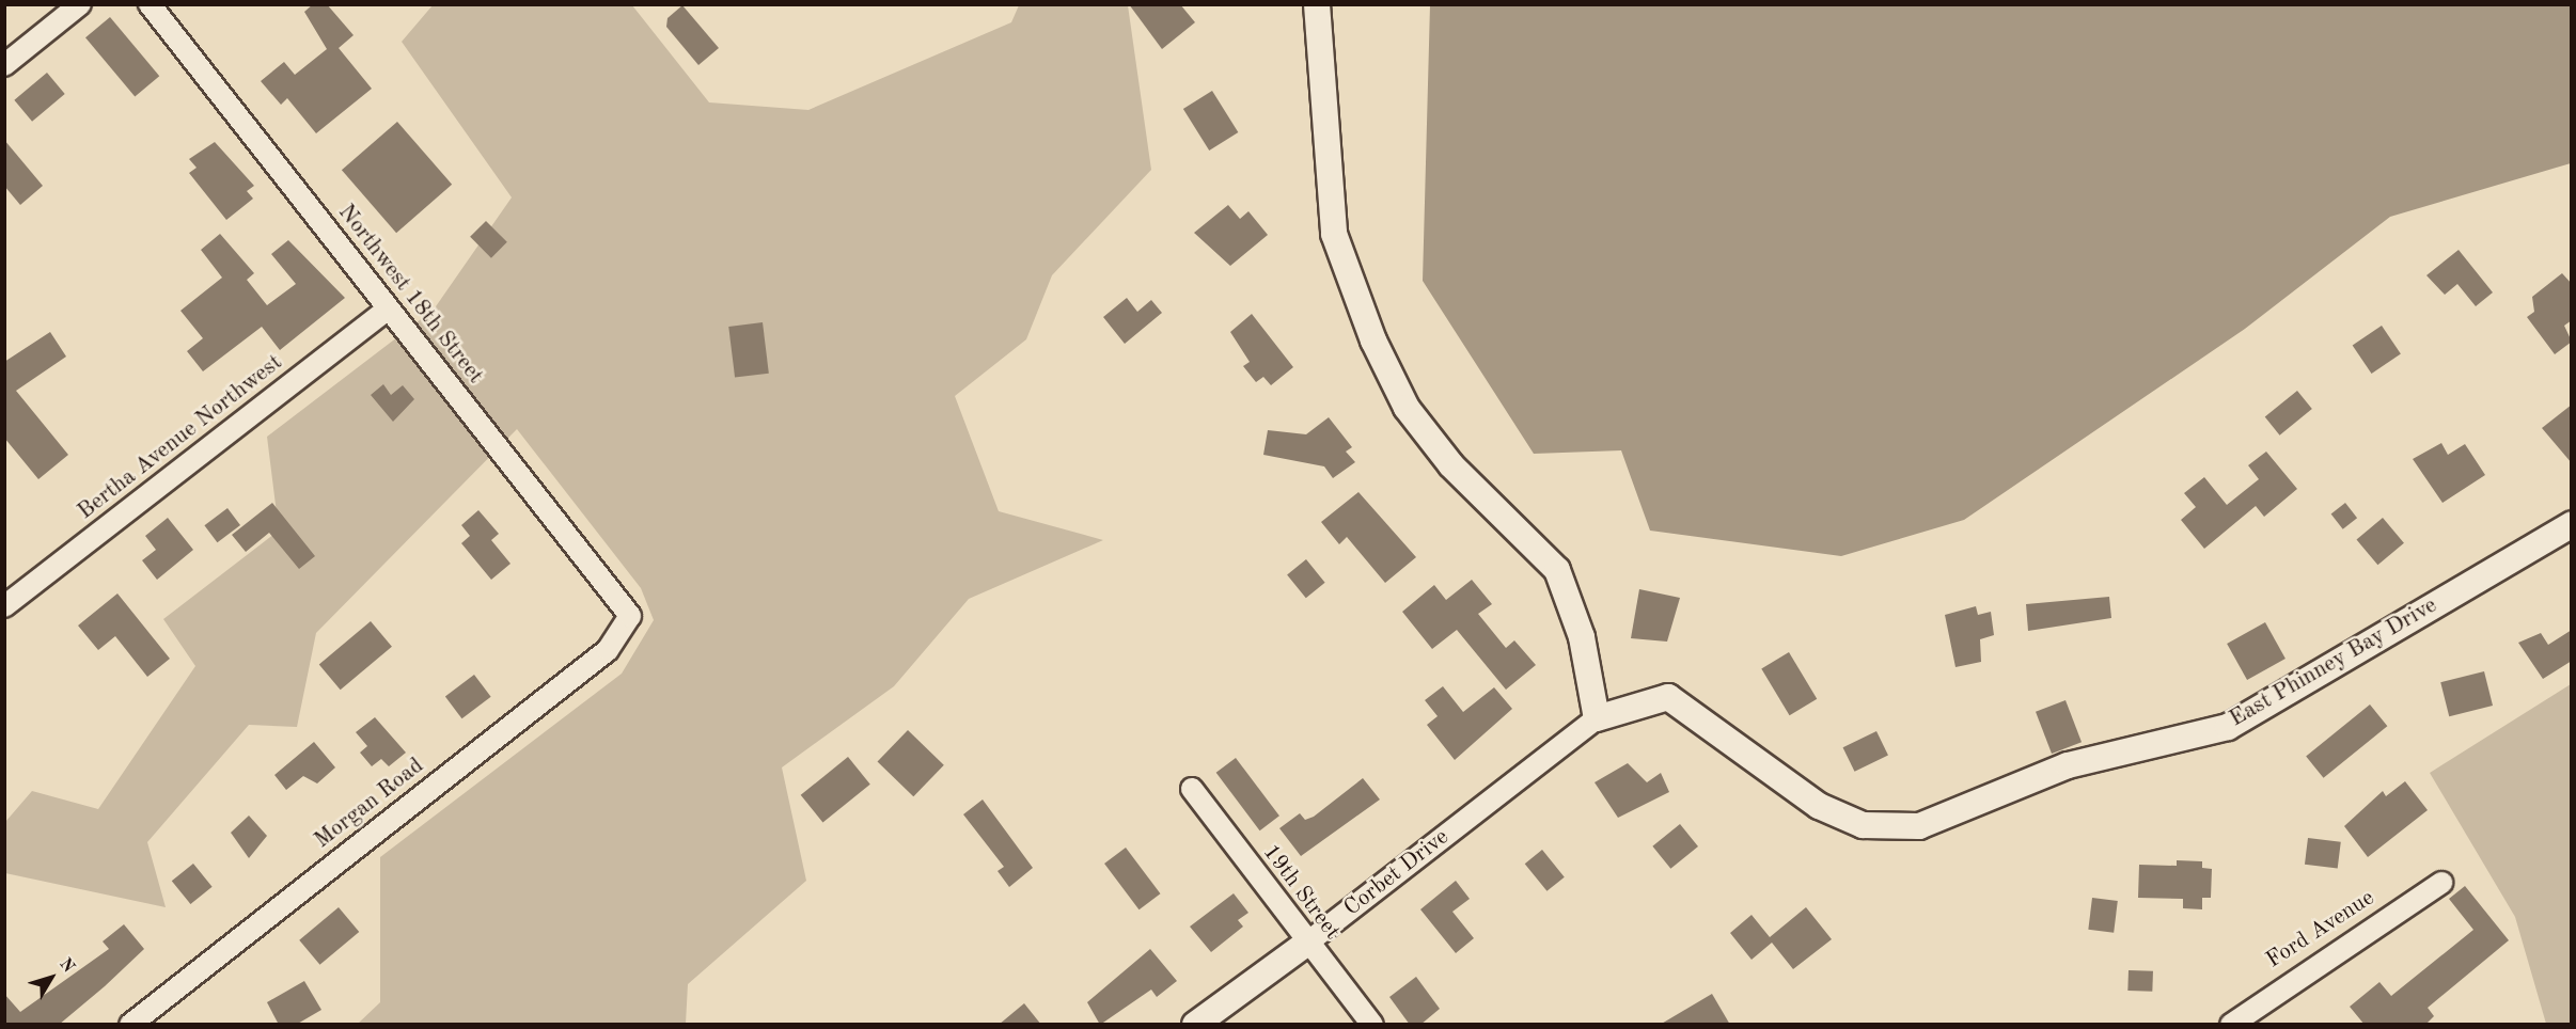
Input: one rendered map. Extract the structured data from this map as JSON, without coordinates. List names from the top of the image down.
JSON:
{
  "streets": {
    "street": [
      "Northwest 18th Street",
      "Bertha Avenue Northwest",
      "East Phinney Bay Drive",
      "Morgan Road",
      "Corbet Drive",
      "19th Street",
      "Ford Avenue"
    ]
  },
  "crossings": [
    ["Northwest 18th Street", "Bertha Avenue Northwest"],
    ["Northwest 18th Street", "Morgan Road"],
    ["East Phinney Bay Drive", "Corbet Drive"],
    ["Corbet Drive", "19th Street"]
  ],
  "north": "top right"
}
